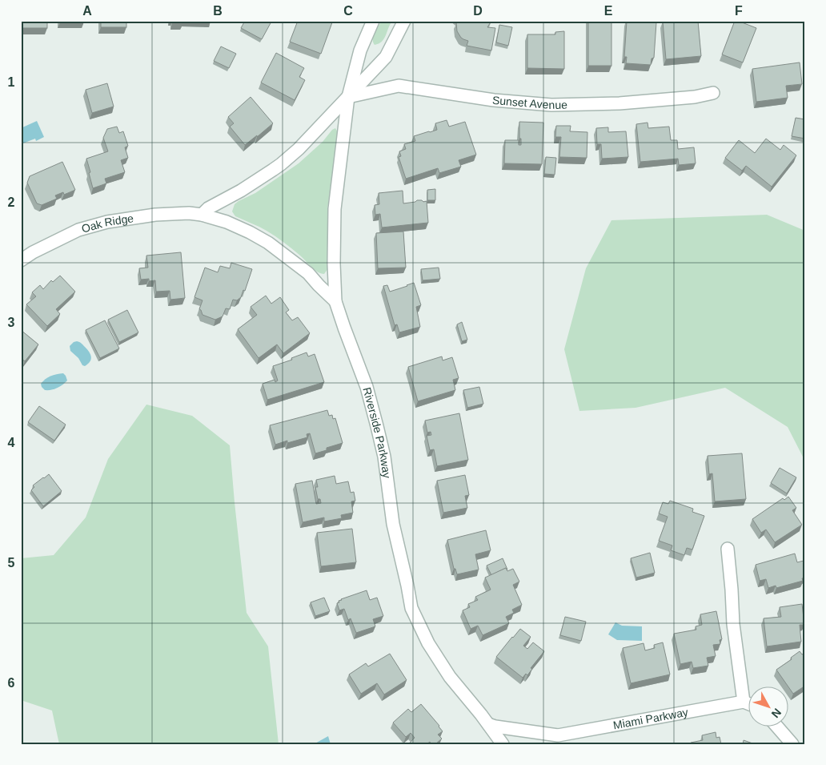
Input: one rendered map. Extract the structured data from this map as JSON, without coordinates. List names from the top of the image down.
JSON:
{
  "streets": {
    "street": [
      "Sunset Avenue",
      "Oak Ridge",
      "Riverside Parkway",
      "Miami Parkway"
    ]
  },
  "crossings": [
    ["Sunset Avenue", "Riverside Parkway"],
    ["Oak Ridge", "Riverside Parkway"],
    ["Riverside Parkway", "Miami Parkway"]
  ],
  "north": "bottom right",
  "grid": {
    "columns": [
      "A",
      "B",
      "C",
      "D",
      "E",
      "F"
    ],
    "rows": [
      "1",
      "2",
      "3",
      "4",
      "5",
      "6"
    ]
  }
}
